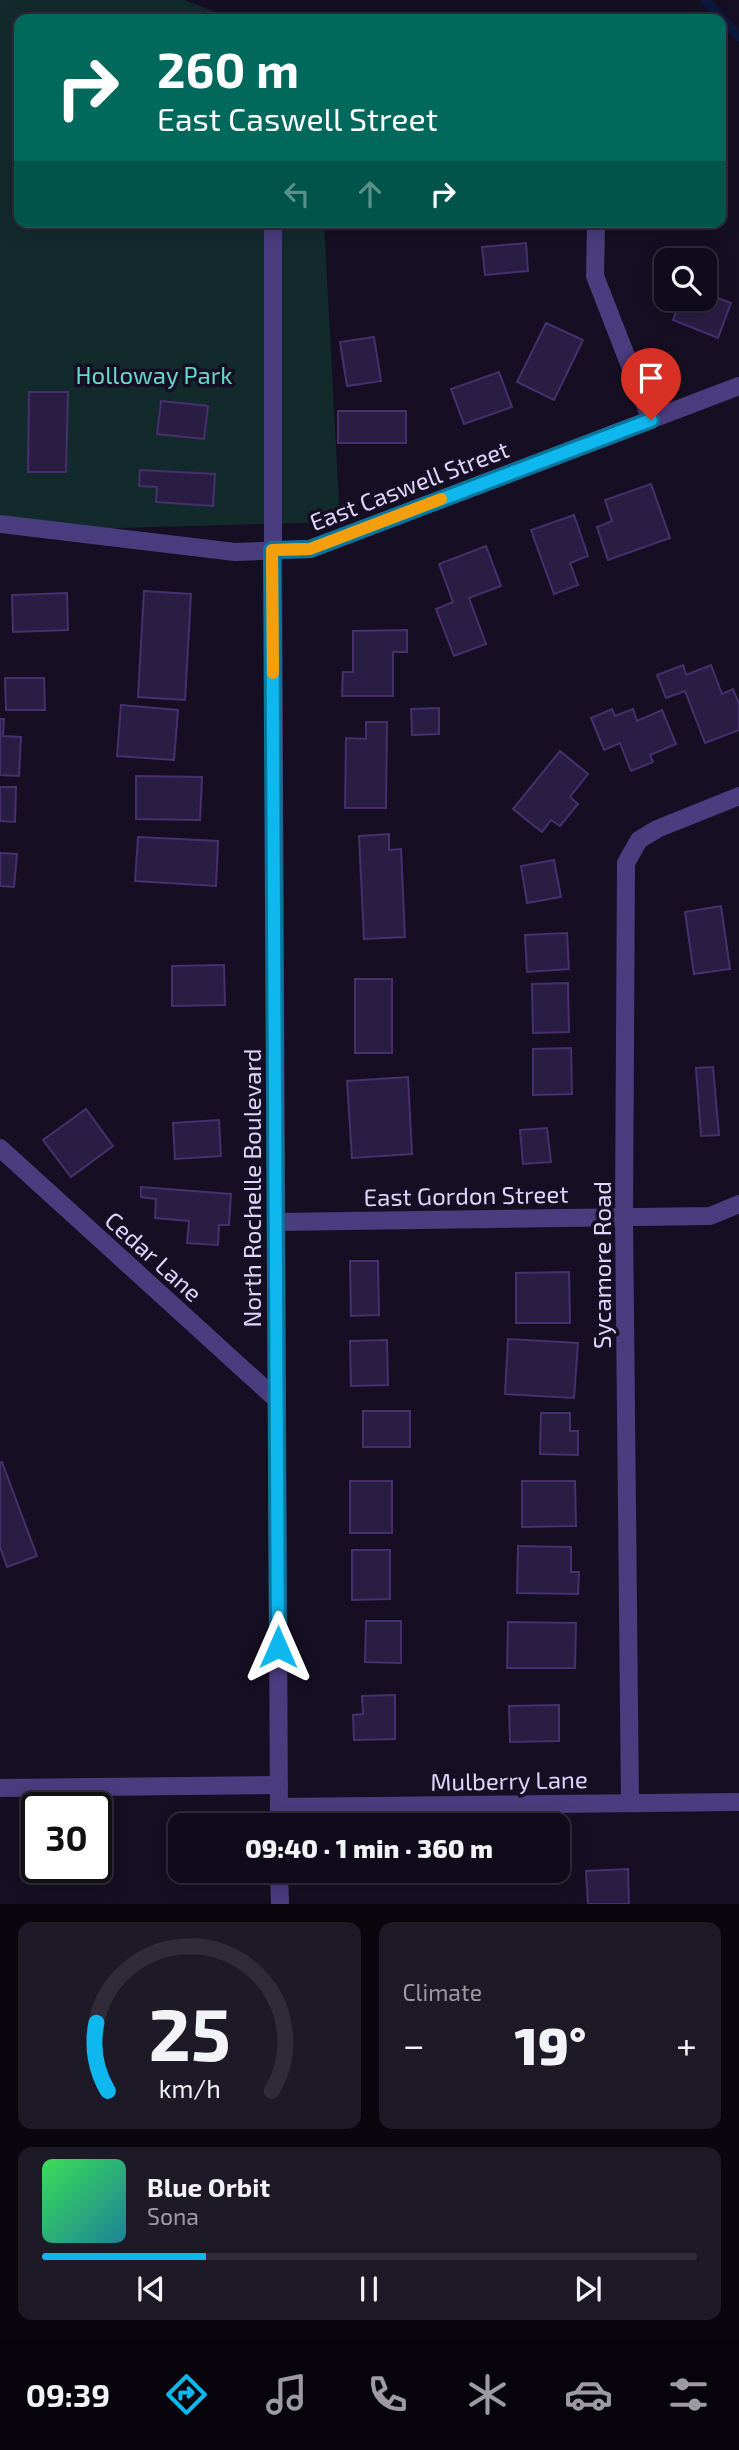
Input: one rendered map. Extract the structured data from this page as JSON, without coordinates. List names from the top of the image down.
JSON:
{
  "streets": {
    "street": [
      "East Caswell Street",
      "North Rochelle Boulevard",
      "East Gordon Street",
      "Cedar Lane",
      "Sycamore Road",
      "Mulberry Lane"
    ]
  },
  "crossings": [
    ["East Caswell Street", "North Rochelle Boulevard"],
    ["North Rochelle Boulevard", "East Gordon Street"],
    ["North Rochelle Boulevard", "Cedar Lane"],
    ["North Rochelle Boulevard", "Mulberry Lane"],
    ["East Gordon Street", "Sycamore Road"],
    ["Sycamore Road", "Mulberry Lane"]
  ],
  "parks": ["Holloway Park"],
  "page": {
    "turn": ["260 m", "East Caswell Street"],
    "limit": "30",
    "trip": "09:40 · 1 min · 360 m",
    "tile": "Climate",
    "heat": ["−", "19°", "+"],
    "song": ["Blue Orbit", "Sona"],
    "tabs": "09:39",
    "gauge": ["25", "km/h"]
  }
}
